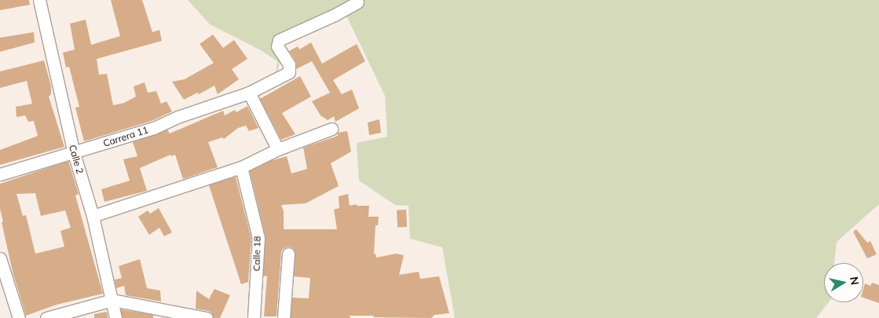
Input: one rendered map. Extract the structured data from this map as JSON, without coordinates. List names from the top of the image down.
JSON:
{
  "streets": {
    "street": ["Carrera 11", "Calle 2", "Calle 18"]
  },
  "crossings": [
    ["Carrera 11", "Calle 2"]
  ],
  "north": "right"
}
